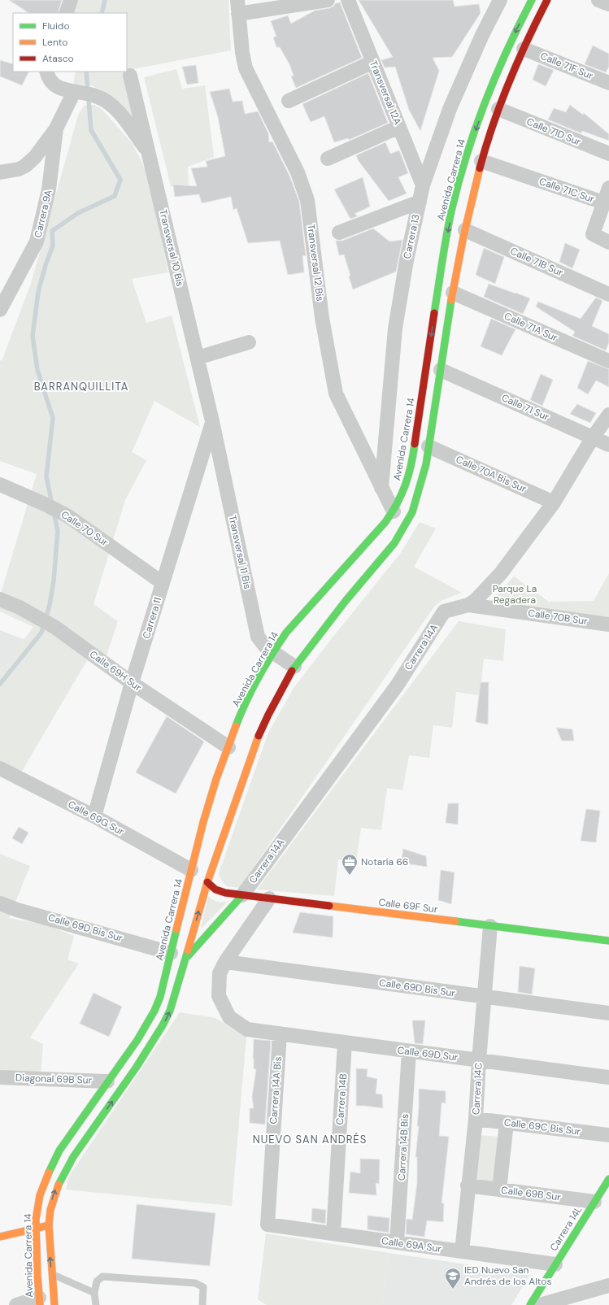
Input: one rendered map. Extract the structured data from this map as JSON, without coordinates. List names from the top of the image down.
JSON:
{
  "streets": {
    "main road": ["Avenida Carrera 14", "Calle 69F Sur", "Carrera 14L"],
    "street": [
      "Calle 71F Sur",
      "Transversal 12A",
      "Calle 71D Sur",
      "Calle 71C Sur",
      "Carrera 9A",
      "Carrera 13",
      "Transversal 10 Bis",
      "Calle 71B Sur",
      "Transversal 12 Bis",
      "Calle 71A Sur",
      "Calle 71 Sur",
      "Calle 70A Bis Sur",
      "Calle 70 Sur",
      "Transversal 11 Bis",
      "Calle 70B Sur",
      "Carrera 11",
      "Carrera 14A",
      "Calle 69H Sur",
      "Calle 69G Sur",
      "Calle 69D Bis Sur",
      "Calle 69D Sur",
      "Diagonal 69B Sur",
      "Carrera 14C",
      "Carrera 14A Bis",
      "Carrera 14B",
      "Calle 69C Bis Sur",
      "Carrera 14B Bis",
      "Calle 69B Sur",
      "Calle 69A Sur"
    ]
  },
  "crossings": [
    ["Transversal 12A", "Carrera 13"],
    ["Avenida Carrera 14", "Transversal 12 Bis"],
    ["Avenida Carrera 14", "Transversal 11 Bis"],
    ["Avenida Carrera 14", "Calle 69H Sur"],
    ["Avenida Carrera 14", "Calle 69G Sur"],
    ["Avenida Carrera 14", "Calle 69D Bis Sur"],
    ["Avenida Carrera 14", "Diagonal 69B Sur"],
    ["Carrera 13", "Transversal 12 Bis"],
    ["Transversal 10 Bis", "Transversal 11 Bis"],
    ["Transversal 10 Bis", "Carrera 11"],
    ["Calle 71 Sur", "Carrera 14A"],
    ["Calle 70A Bis Sur", "Carrera 14A"],
    ["Calle 70 Sur", "Carrera 11"],
    ["Transversal 11 Bis", "Carrera 11"],
    ["Calle 70B Sur", "Carrera 14A"],
    ["Carrera 11", "Calle 69H Sur"],
    ["Carrera 11", "Calle 69G Sur"],
    ["Carrera 14A", "Calle 69F Sur"],
    ["Calle 69F Sur", "Carrera 14C"],
    ["Calle 69D Bis Sur", "Calle 69D Sur"],
    ["Calle 69D Bis Sur", "Carrera 14C"],
    ["Calle 69D Sur", "Carrera 14C"],
    ["Calle 69D Sur", "Carrera 14A Bis"],
    ["Calle 69D Sur", "Carrera 14B"],
    ["Calle 69D Sur", "Carrera 14B Bis"],
    ["Carrera 14C", "Calle 69C Bis Sur"],
    ["Carrera 14C", "Calle 69B Sur"],
    ["Carrera 14C", "Calle 69A Sur"],
    ["Carrera 14A Bis", "Calle 69A Sur"],
    ["Carrera 14B", "Calle 69A Sur"],
    ["Carrera 14B Bis", "Calle 69A Sur"],
    ["Calle 69B Sur", "Carrera 14L"],
    ["Carrera 14L", "Calle 69A Sur"]
  ],
  "districts": ["BARRANQUILLITA", "NUEVO SAN ANDRÉS"],
  "parks": ["Parque La Regadera"],
  "places": {
    "office": ["Notaría 66"],
    "school or university": ["IED Nuevo San Andrés de los Altos"]
  },
  "legend": ["Fluido", "Lento", "Atasco"]
}
